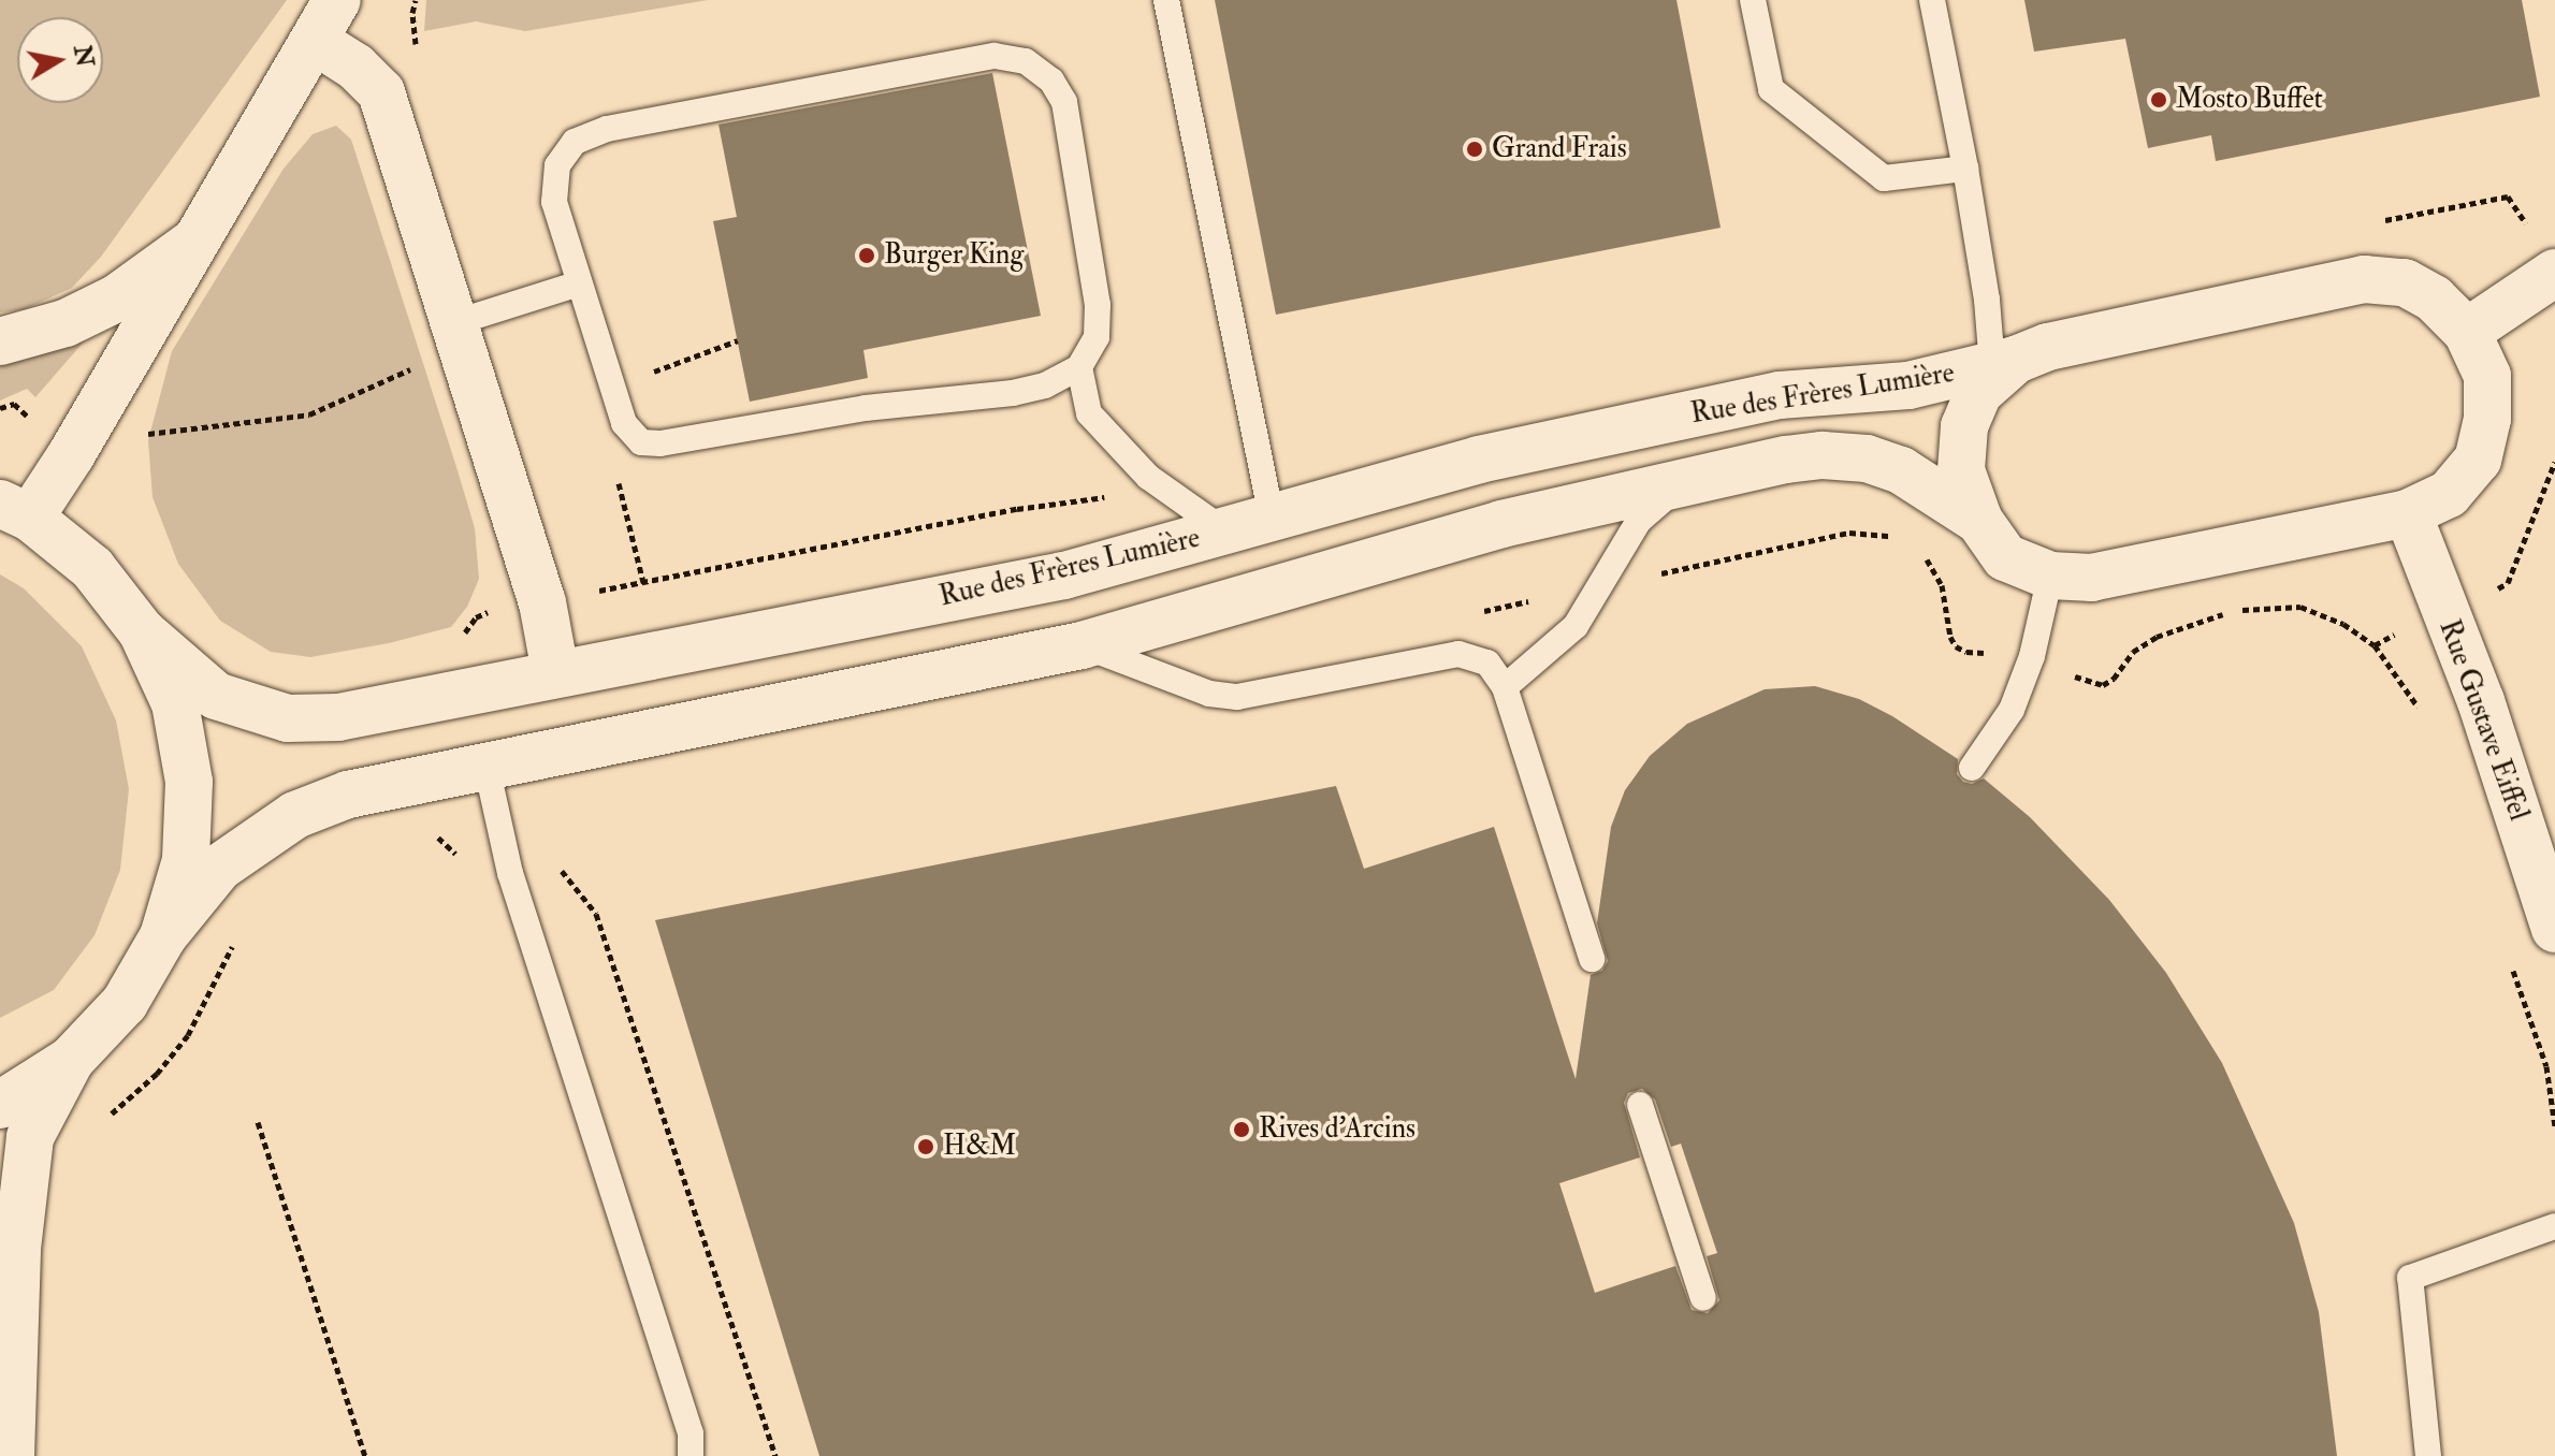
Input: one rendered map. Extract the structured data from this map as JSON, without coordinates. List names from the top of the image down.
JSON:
{
  "streets": {
    "street": ["Rue des Frères Lumière", "Rue Gustave Eiffel"]
  },
  "crossings": [
    ["Rue des Frères Lumière", "Rue Gustave Eiffel"]
  ],
  "places": [
    "Mosto Buffet",
    "Grand Frais",
    "Burger King",
    "Rives d'Arcins",
    "H&M"
  ],
  "north": "right"
}
